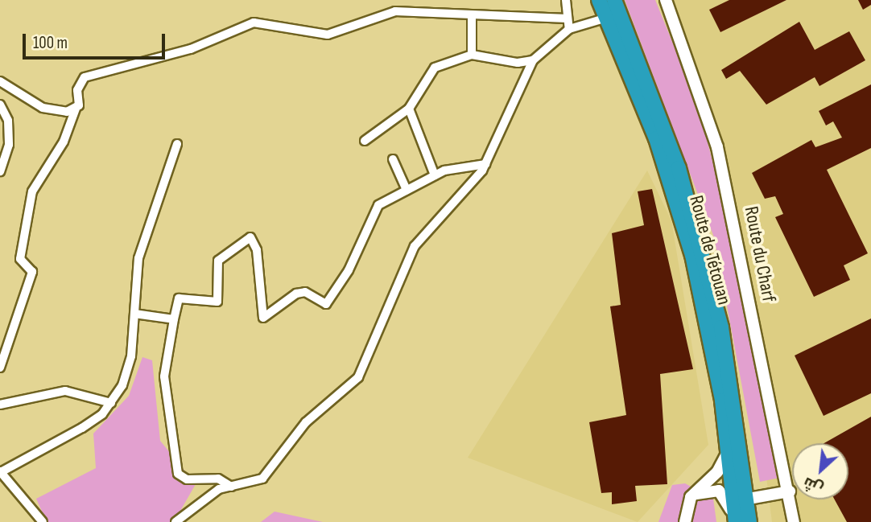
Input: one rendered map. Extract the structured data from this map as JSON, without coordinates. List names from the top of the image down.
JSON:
{
  "streets": {
    "highway": ["Route de Tétouan"],
    "street": ["Route du Charf"]
  },
  "scale_bar": "100 m",
  "north": "bottom left"
}
